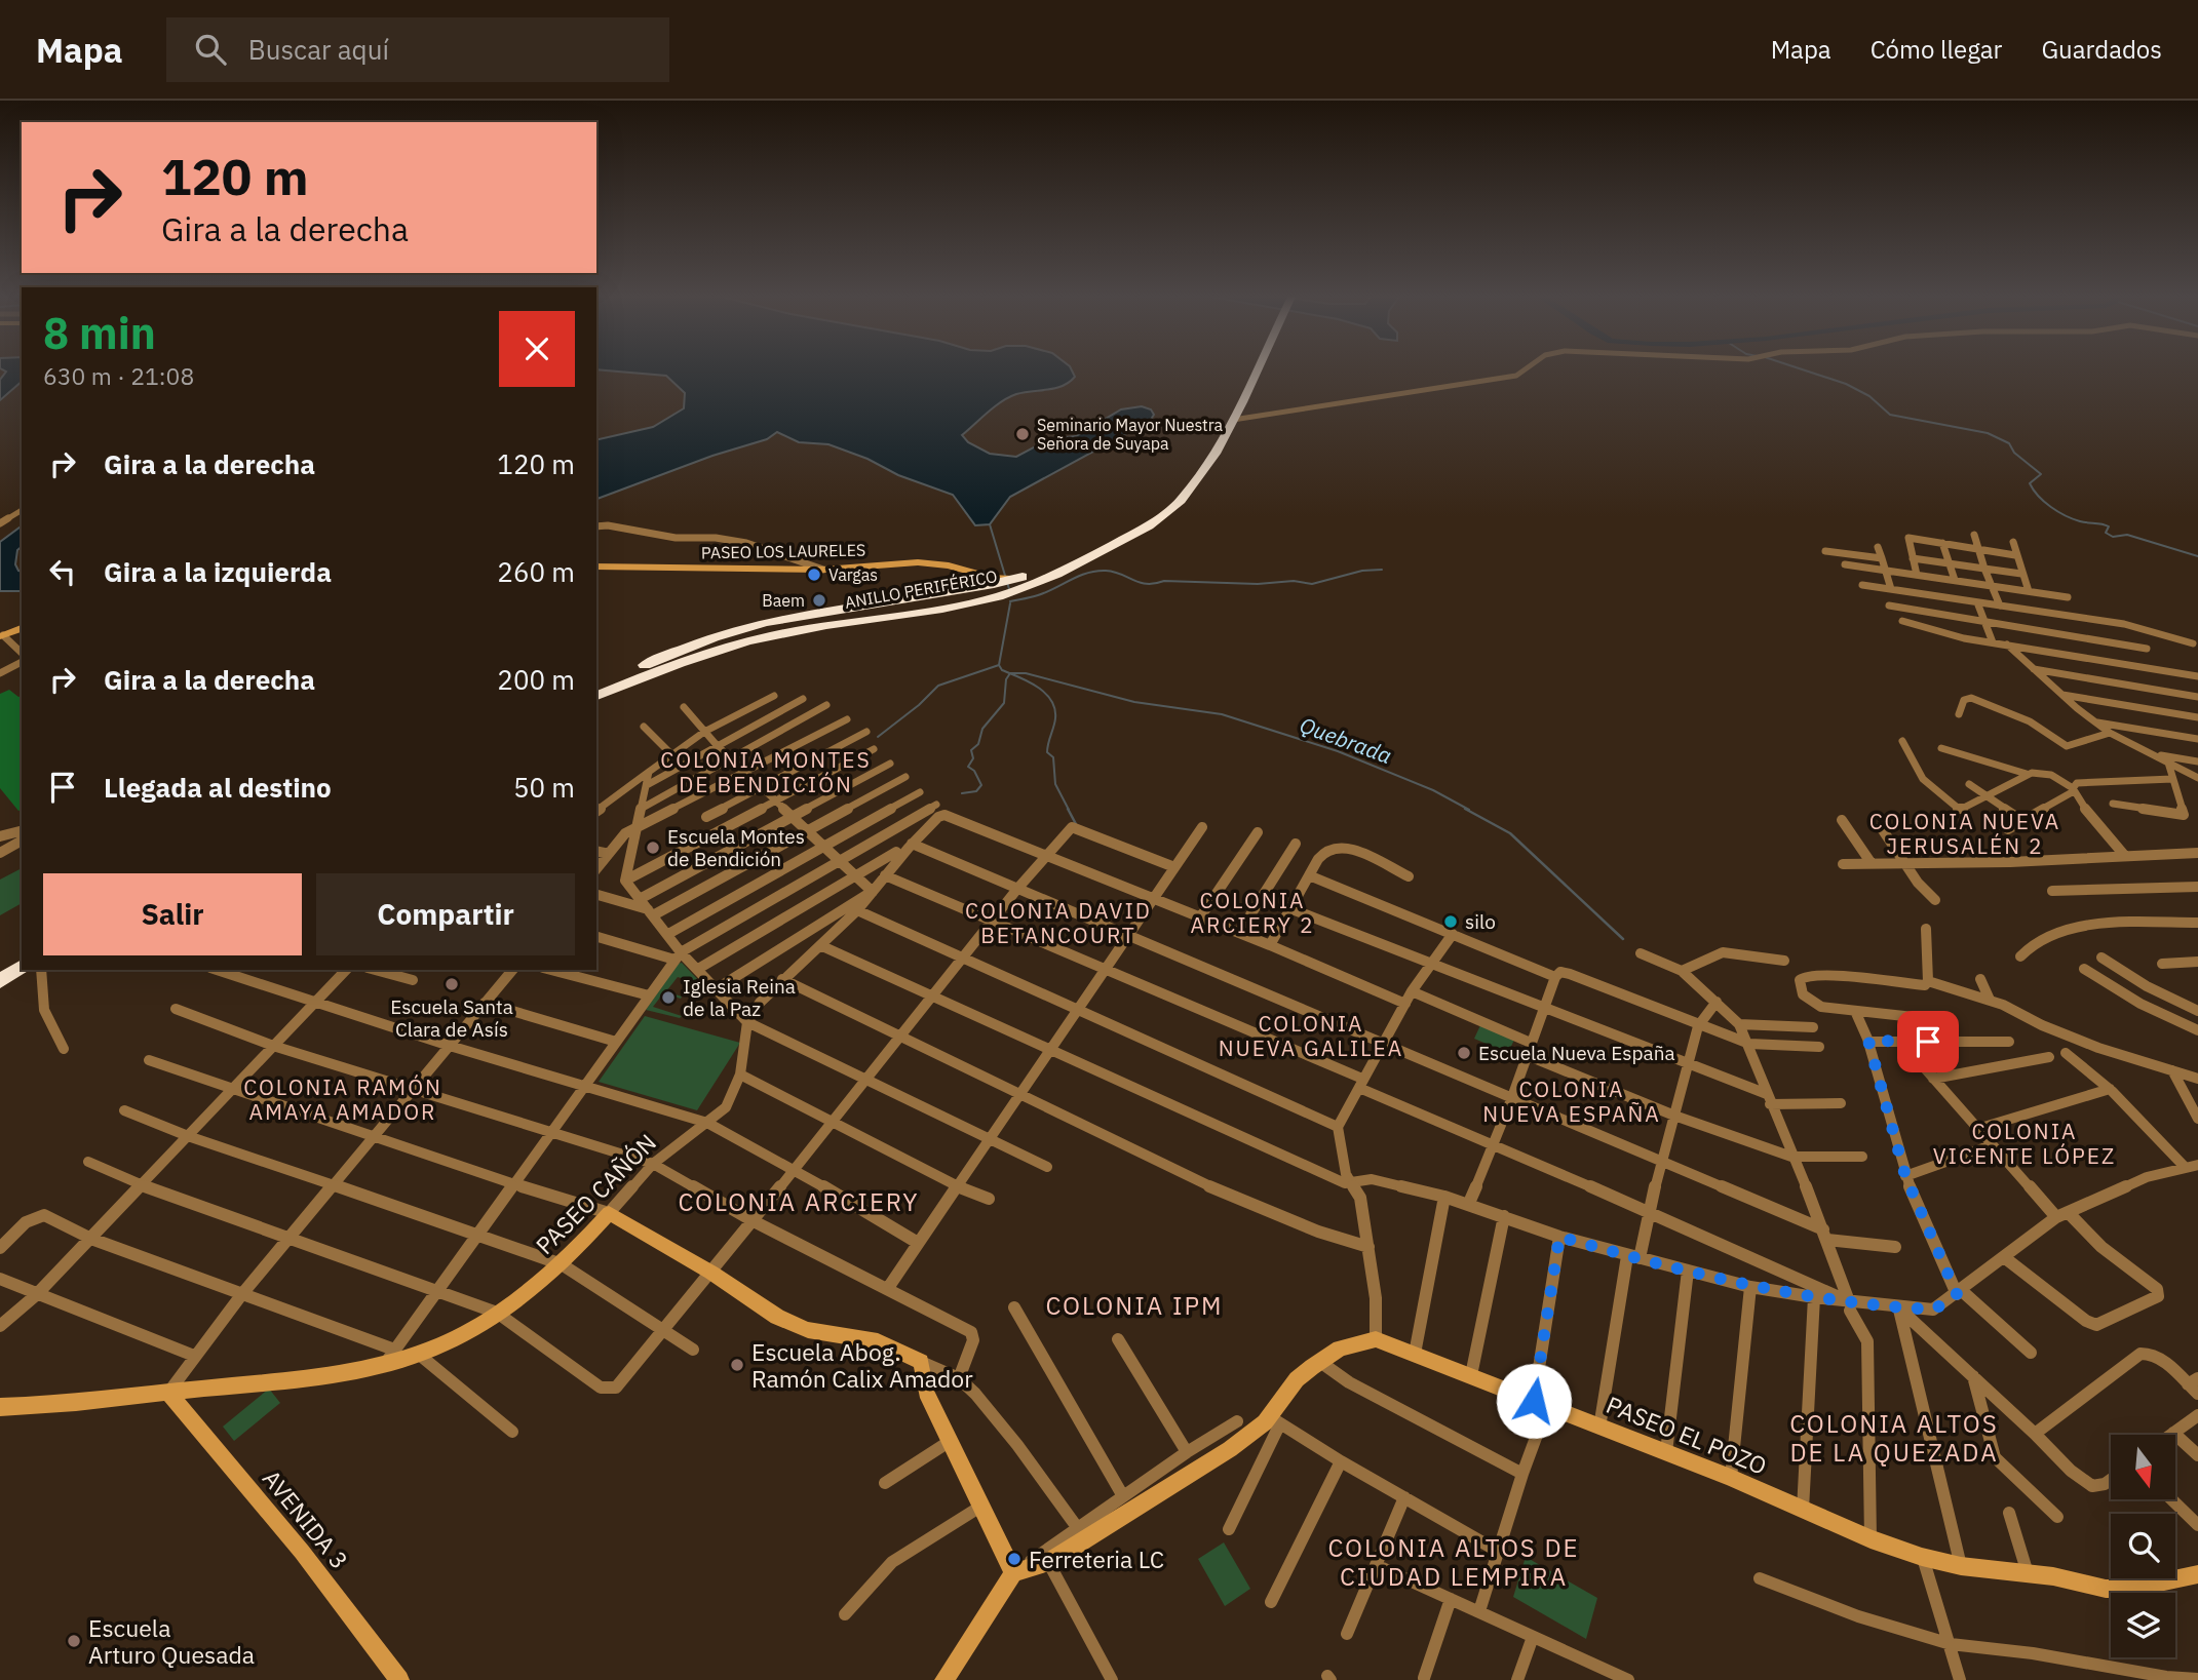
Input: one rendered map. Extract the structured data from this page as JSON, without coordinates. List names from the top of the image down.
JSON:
{
  "streets": {
    "highway": ["ANILLO PERIFÉRICO"],
    "street": [
      "PASEO LOS LAURELES",
      "PASEO CAÑÓN",
      "PASEO EL POZO",
      "AVENIDA 3"
    ]
  },
  "crossings": [
    ["PASEO LOS LAURELES", "ANILLO PERIFÉRICO"],
    ["PASEO CAÑÓN", "AVENIDA 3"]
  ],
  "districts": [
    "COLONIA MONTES DE BENDICIÓN",
    "COLONIA NUEVA JERUSALÉN 2",
    "COLONIA ARCIERY 2",
    "COLONIA DAVID BETANCOURT",
    "COLONIA NUEVA GALILEA",
    "COLONIA RAMÓN AMAYA AMADOR",
    "COLONIA NUEVA ESPAÑA",
    "COLONIA VICENTE LÓPEZ",
    "COLONIA ARCIERY",
    "COLONIA IPM",
    "COLONIA ALTOS DE LA QUEZADA",
    "COLONIA ALTOS DE CIUDAD LEMPIRA"
  ],
  "water": ["Quebrada"],
  "places": [
    "Seminario Mayor Nuestra Señora de Suyapa",
    "Vargas",
    "Baem",
    "Escuela Montes de Bendición",
    "silo",
    "Escuela Santa Clara de Asís",
    "Iglesia Reina de la Paz",
    "Escuela Nueva España",
    "Escuela Abog. Ramón Calix Amador",
    "Ferreteria LC",
    "Escuela Arturo Quesada"
  ],
  "north": "bottom",
  "page": {
    "header": "Mapa",
    "search": "Buscar aquí",
    "nav": ["Mapa", "Cómo llegar", "Guardados"],
    "turn": ["120 m", "Gira a la derecha"],
    "heading": ["8 min", "630 m · 21:08"],
    "list": [
      {
        "name": "Gira a la derecha",
        "value": "120 m"
      },
      {
        "name": "Gira a la izquierda",
        "value": "260 m"
      },
      {
        "name": "Gira a la derecha",
        "value": "200 m"
      },
      {
        "name": "Llegada al destino",
        "value": "50 m"
      }
    ],
    "buttons": ["Salir", "Compartir"]
  }
}
